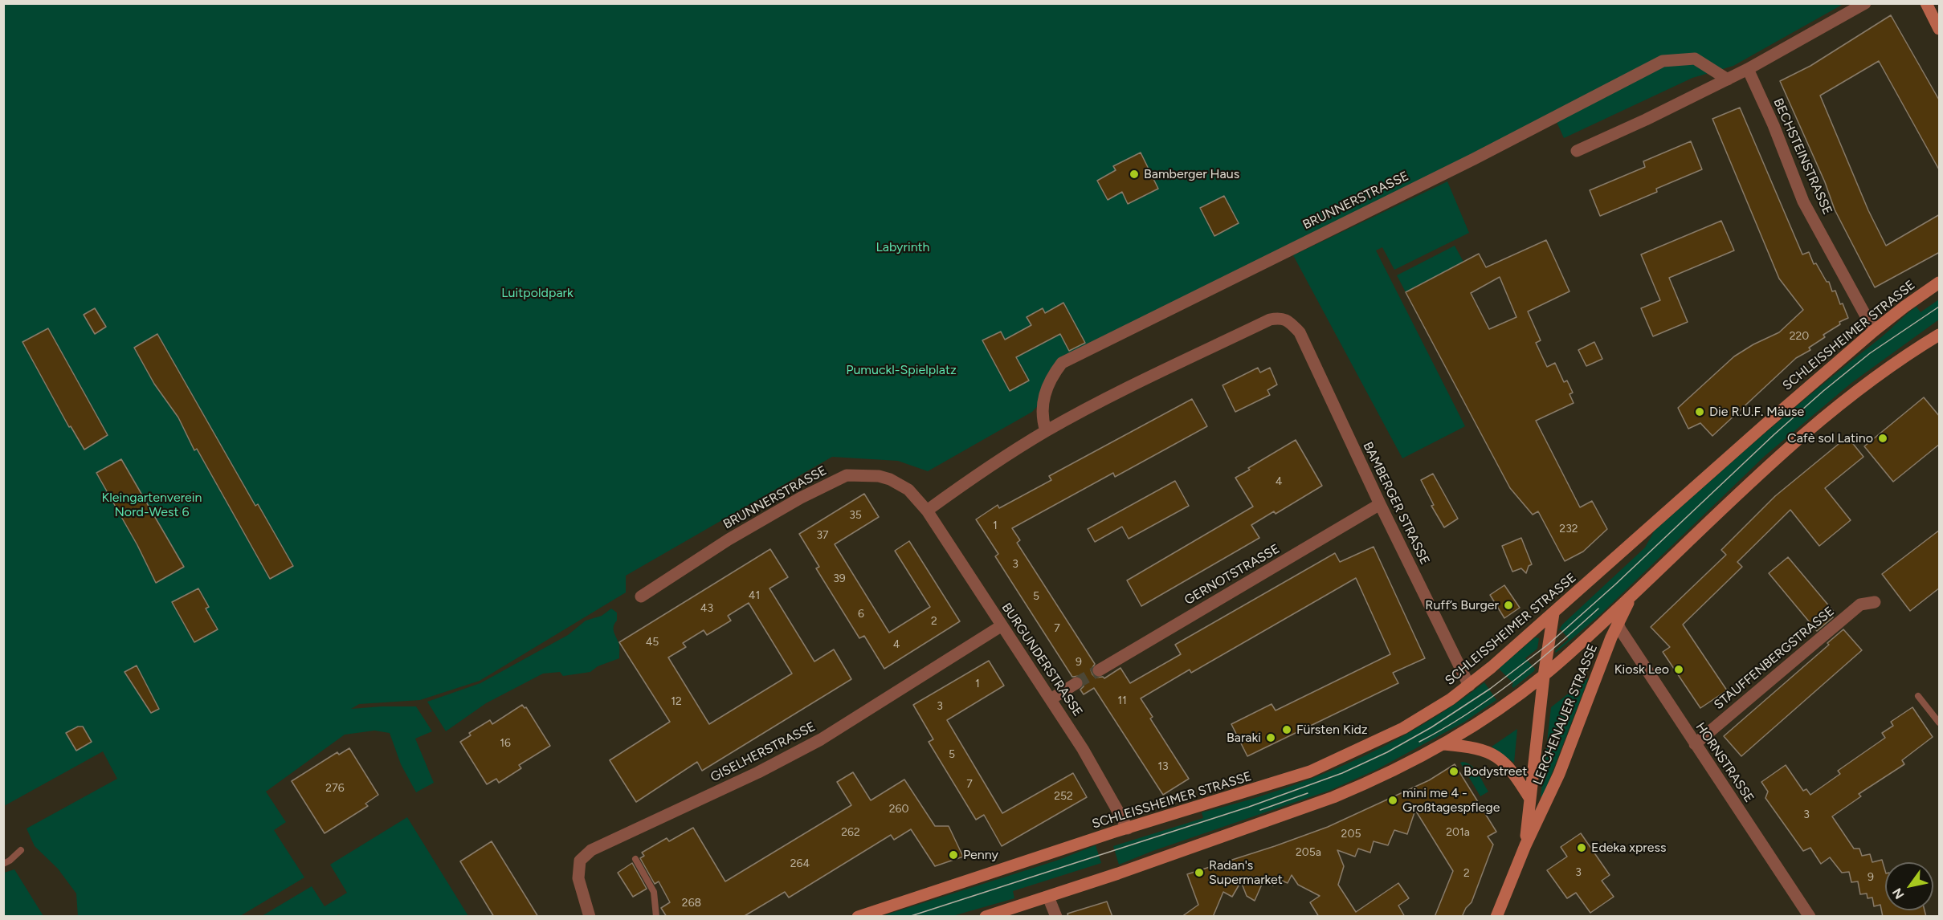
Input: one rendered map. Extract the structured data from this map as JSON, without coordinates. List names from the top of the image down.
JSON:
{
  "streets": {
    "main road": ["SCHLEISSHEIMER STRASSE", "LERCHENAUER STRASSE"],
    "street": [
      "BECHSTEINSTRASSE",
      "BRUNNERSTRASSE",
      "BAMBERGER STRASSE",
      "GERNOTSTRASSE",
      "STAUFFENBERGSTRASSE",
      "BURGUNDERSTRASSE",
      "GISELHERSTRASSE",
      "HORNSTRASSE"
    ]
  },
  "crossings": [
    ["BECHSTEINSTRASSE", "SCHLEISSHEIMER STRASSE"],
    ["BRUNNERSTRASSE", "BAMBERGER STRASSE"],
    ["BRUNNERSTRASSE", "BURGUNDERSTRASSE"],
    ["SCHLEISSHEIMER STRASSE", "BAMBERGER STRASSE"],
    ["SCHLEISSHEIMER STRASSE", "BURGUNDERSTRASSE"],
    ["SCHLEISSHEIMER STRASSE", "LERCHENAUER STRASSE"],
    ["BAMBERGER STRASSE", "GERNOTSTRASSE"],
    ["STAUFFENBERGSTRASSE", "HORNSTRASSE"],
    ["BURGUNDERSTRASSE", "GISELHERSTRASSE"],
    ["LERCHENAUER STRASSE", "HORNSTRASSE"]
  ],
  "parks": [
    "Labyrinth",
    "Luitpoldpark",
    "Pumuckl-Spielplatz",
    "Kleingartenverein Nord-West 6"
  ],
  "places": [
    "Bamberger Haus",
    "Die R.U.F. Mäuse",
    "Cafè sol Latino",
    "Ruff’s Burger",
    "Kiosk Leo",
    "Fürsten Kidz",
    "Baraki",
    "Bodystreet",
    "mini me 4 - Großtagespflege",
    "Edeka xpress",
    "Penny",
    "Radan's Supermarket"
  ],
  "house_numbers": [
    "220",
    "4",
    "35",
    "1",
    "232",
    "37",
    "3",
    "39",
    "41",
    "5",
    "43",
    "6",
    "2",
    "7",
    "45",
    "4",
    "9",
    "1",
    "11",
    "12",
    "3",
    "16",
    "5",
    "13",
    "7",
    "276",
    "252",
    "260",
    "3",
    "262",
    "201a",
    "205",
    "205a",
    "264",
    "3",
    "2",
    "9",
    "268"
  ],
  "north": "bottom left"
}
